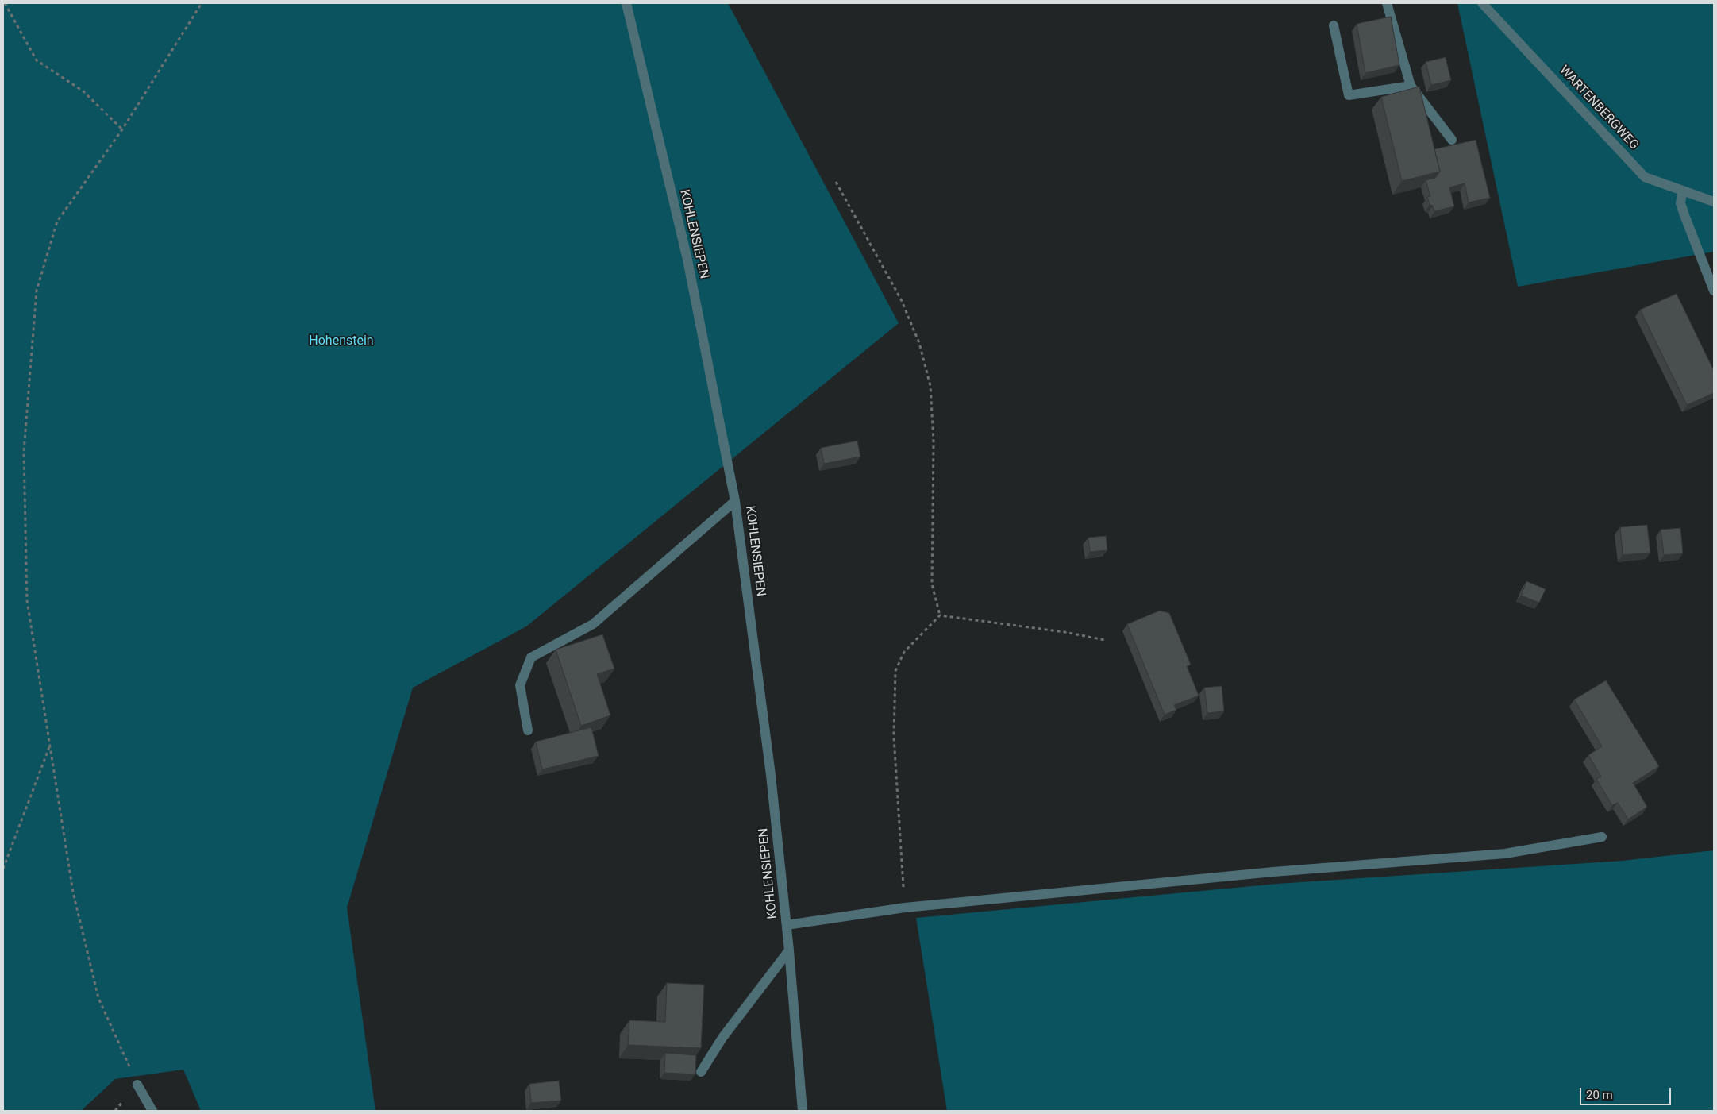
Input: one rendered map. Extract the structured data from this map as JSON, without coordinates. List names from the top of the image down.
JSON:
{
  "streets": {
    "street": ["WARTENBERGWEG", "KOHLENSIEPEN"]
  },
  "parks": ["Hohenstein"],
  "scale_bar": "20 m"
}
